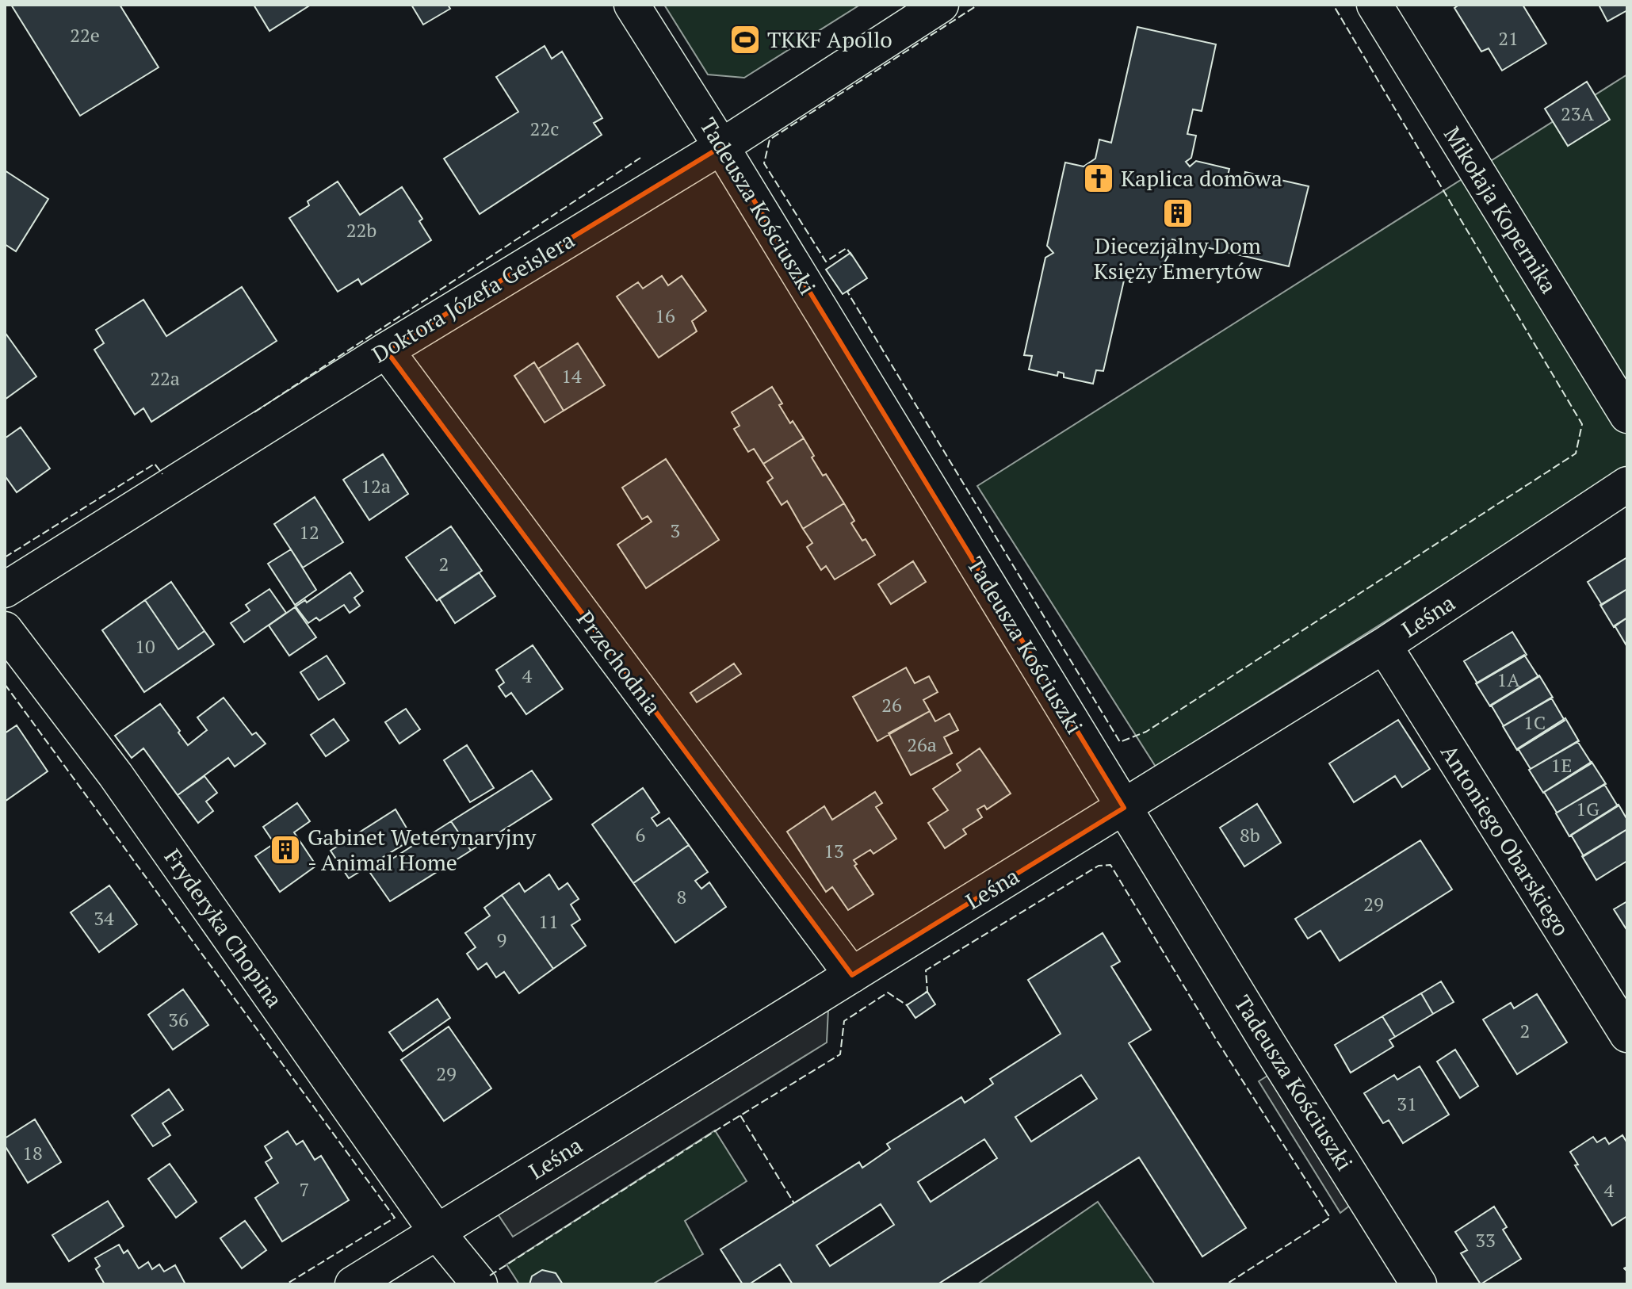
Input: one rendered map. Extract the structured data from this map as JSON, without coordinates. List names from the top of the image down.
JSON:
{
  "streets": {
    "street": [
      "Tadeusza Kościuszki",
      "Mikołaja Kopernika",
      "Doktora Józefa Geislera",
      "Leśna",
      "Przechodnia",
      "Antoniego Obarskiego",
      "Fryderyka Chopina"
    ]
  },
  "crossings": [
    ["Tadeusza Kościuszki", "Doktora Józefa Geislera"],
    ["Tadeusza Kościuszki", "Leśna"],
    ["Doktora Józefa Geislera", "Przechodnia"],
    ["Leśna", "Przechodnia"],
    ["Leśna", "Antoniego Obarskiego"],
    ["Leśna", "Fryderyka Chopina"]
  ],
  "places": {
    "sports": ["TKKF Apollo"],
    "church": ["Kaplica domowa"],
    "building": ["Diecezjalny Dom Księży Emerytów", "Gabinet Weterynaryjny - Animal Home"]
  },
  "house_numbers": [
    "22e",
    "21",
    "23A",
    "22c",
    "22b",
    "16",
    "14",
    "22a",
    "12a",
    "3",
    "12",
    "2",
    "10",
    "4",
    "1A",
    "26",
    "1C",
    "26a",
    "1E",
    "1G",
    "6",
    "8b",
    "13",
    "8",
    "29",
    "34",
    "11",
    "9",
    "36",
    "2",
    "29",
    "31",
    "18",
    "7",
    "4",
    "33"
  ]
}
